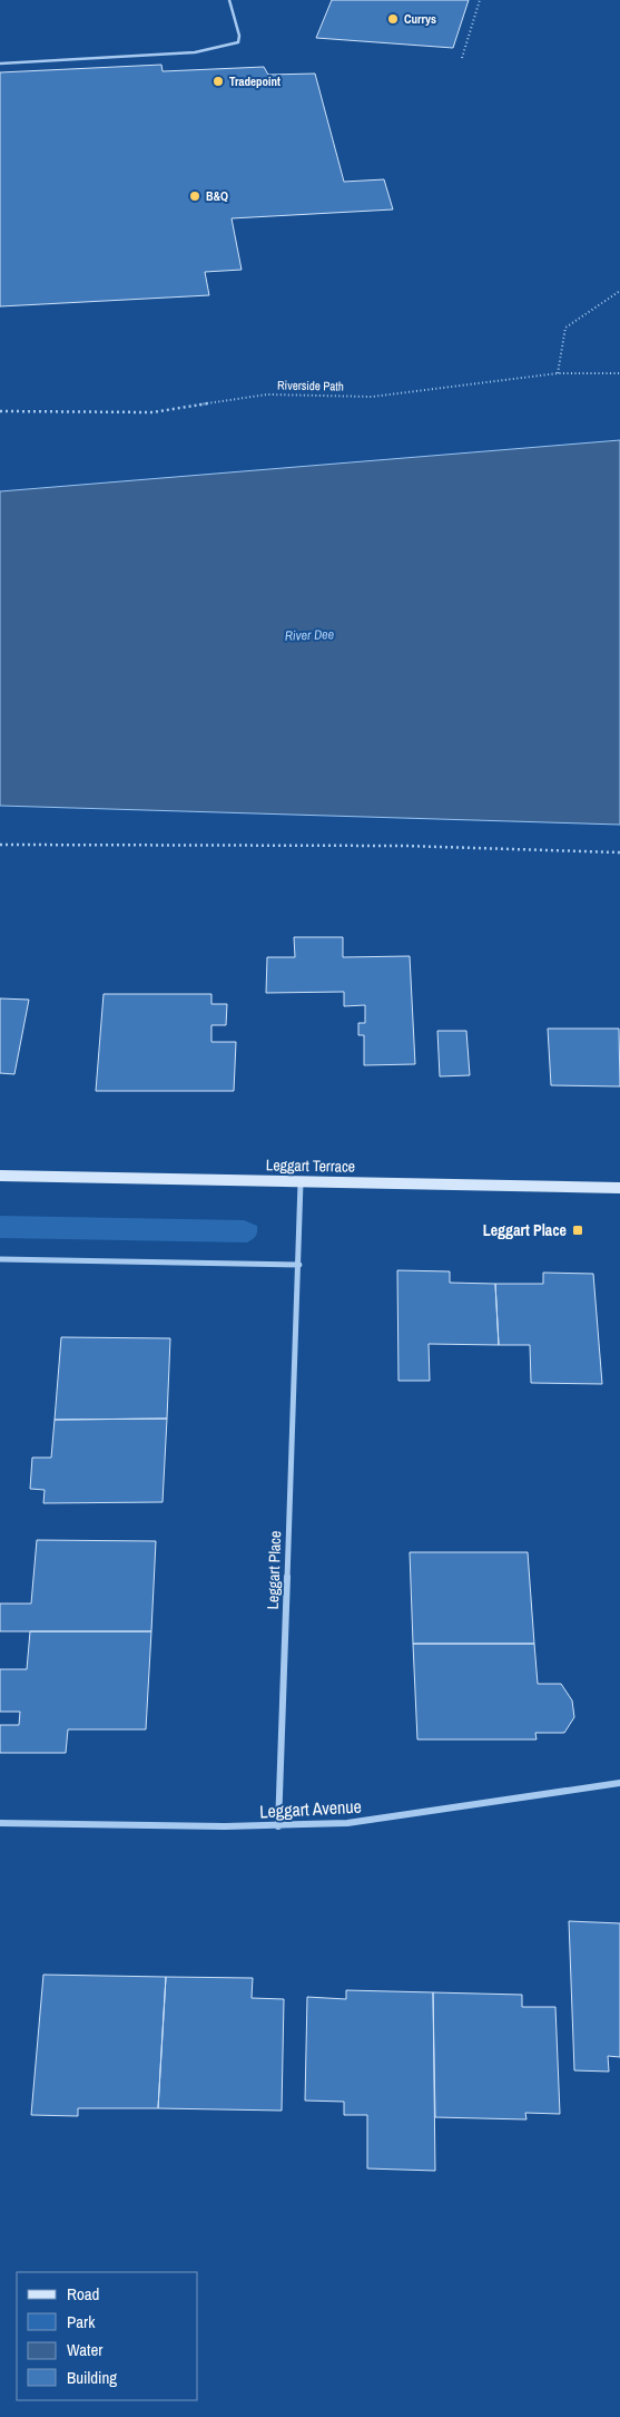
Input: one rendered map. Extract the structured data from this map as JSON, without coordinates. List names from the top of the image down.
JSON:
{
  "streets": {
    "main road": ["Leggart Terrace"],
    "street": ["Leggart Place", "Leggart Avenue"],
    "path": ["Riverside Path"]
  },
  "crossings": [
    ["Leggart Terrace", "Leggart Place"],
    ["Leggart Place", "Leggart Avenue"]
  ],
  "water": ["River Dee"],
  "places": {
    "other": ["Currys", "Tradepoint", "B&Q"],
    "transit": ["Leggart Place"]
  },
  "legend": [
    "Road",
    "Park",
    "Water",
    "Building"
  ]
}
